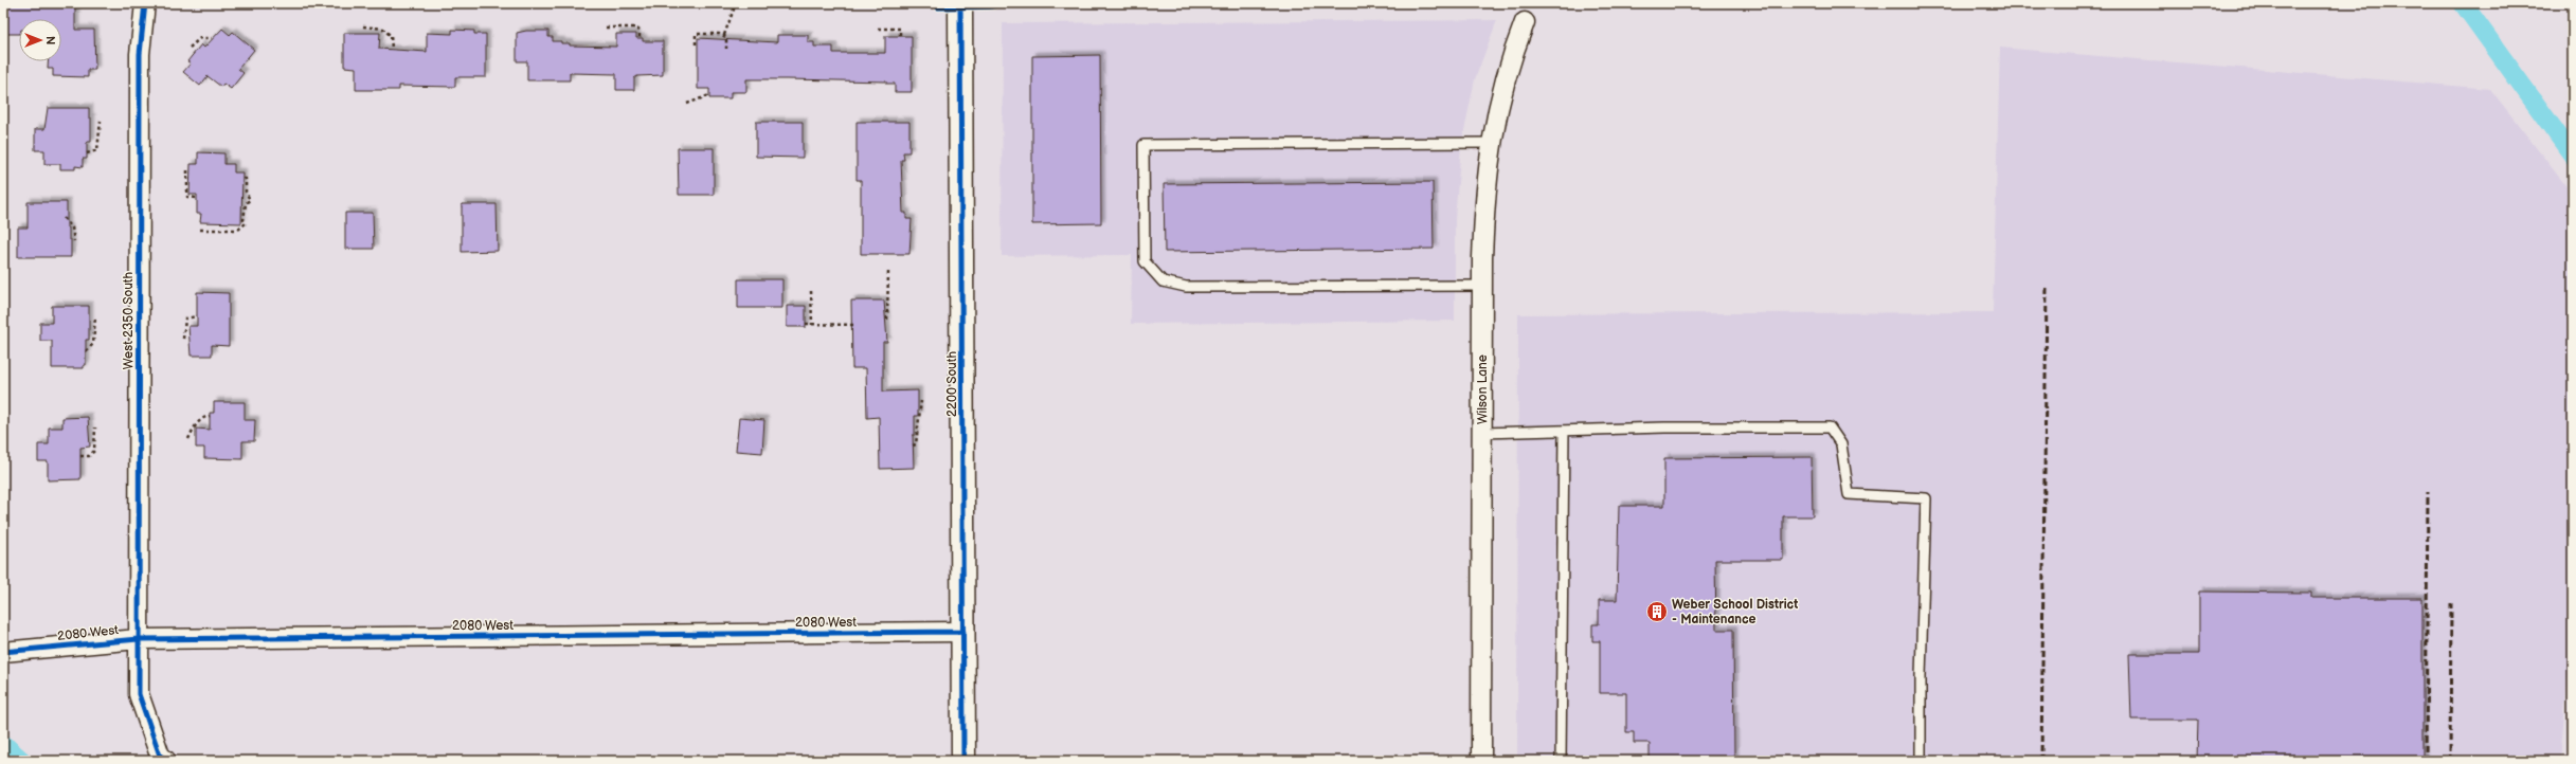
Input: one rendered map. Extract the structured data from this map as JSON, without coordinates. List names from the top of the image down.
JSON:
{
  "streets": {
    "street": [
      "West 2350 South",
      "2200 South",
      "Wilson Lane",
      "2080 West"
    ]
  },
  "crossings": [
    ["West 2350 South", "2080 West"],
    ["2200 South", "2080 West"]
  ],
  "places": {
    "building": ["Weber School District - Maintenance"]
  },
  "north": "right"
}
